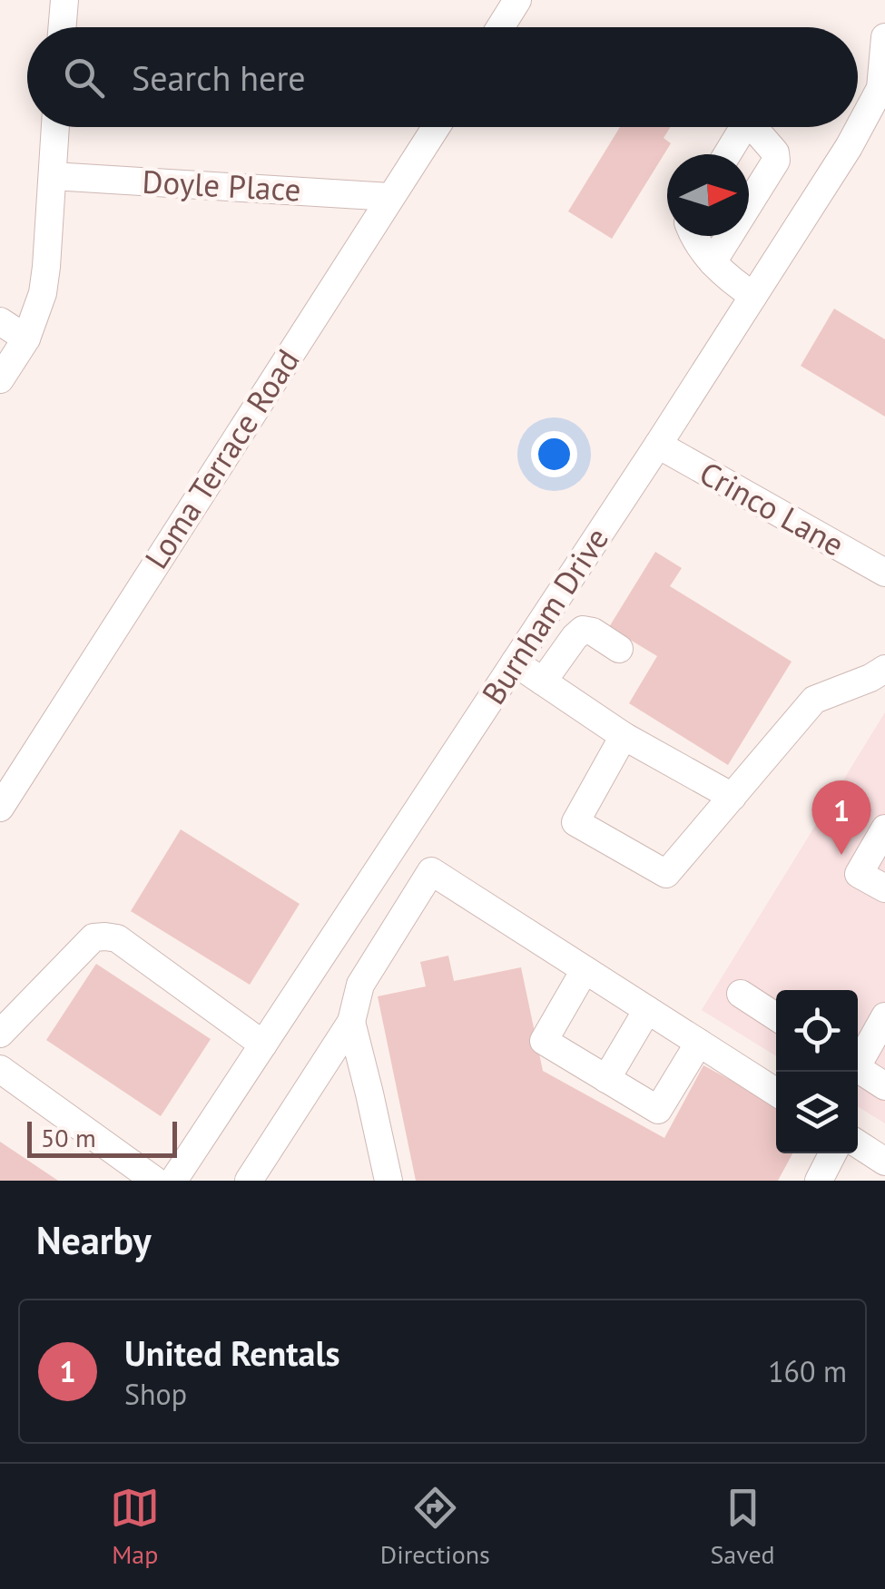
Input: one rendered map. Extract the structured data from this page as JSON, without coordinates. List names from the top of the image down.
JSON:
{
  "streets": {
    "street": [
      "Doyle Place",
      "Loma Terrace Road",
      "Crinco Lane",
      "Burnham Drive"
    ]
  },
  "crossings": [
    ["Doyle Place", "Loma Terrace Road"],
    ["Crinco Lane", "Burnham Drive"]
  ],
  "scale_bar": "50 m",
  "north": "right",
  "page": {
    "search": "Search here",
    "pins": "1",
    "scale": "50 m",
    "heading": "Nearby",
    "list": [
      {
        "mark": "1",
        "name": "United Rentals",
        "note": "Shop",
        "value": "160 m"
      }
    ],
    "nav": ["Map", "Directions", "Saved"]
  }
}
